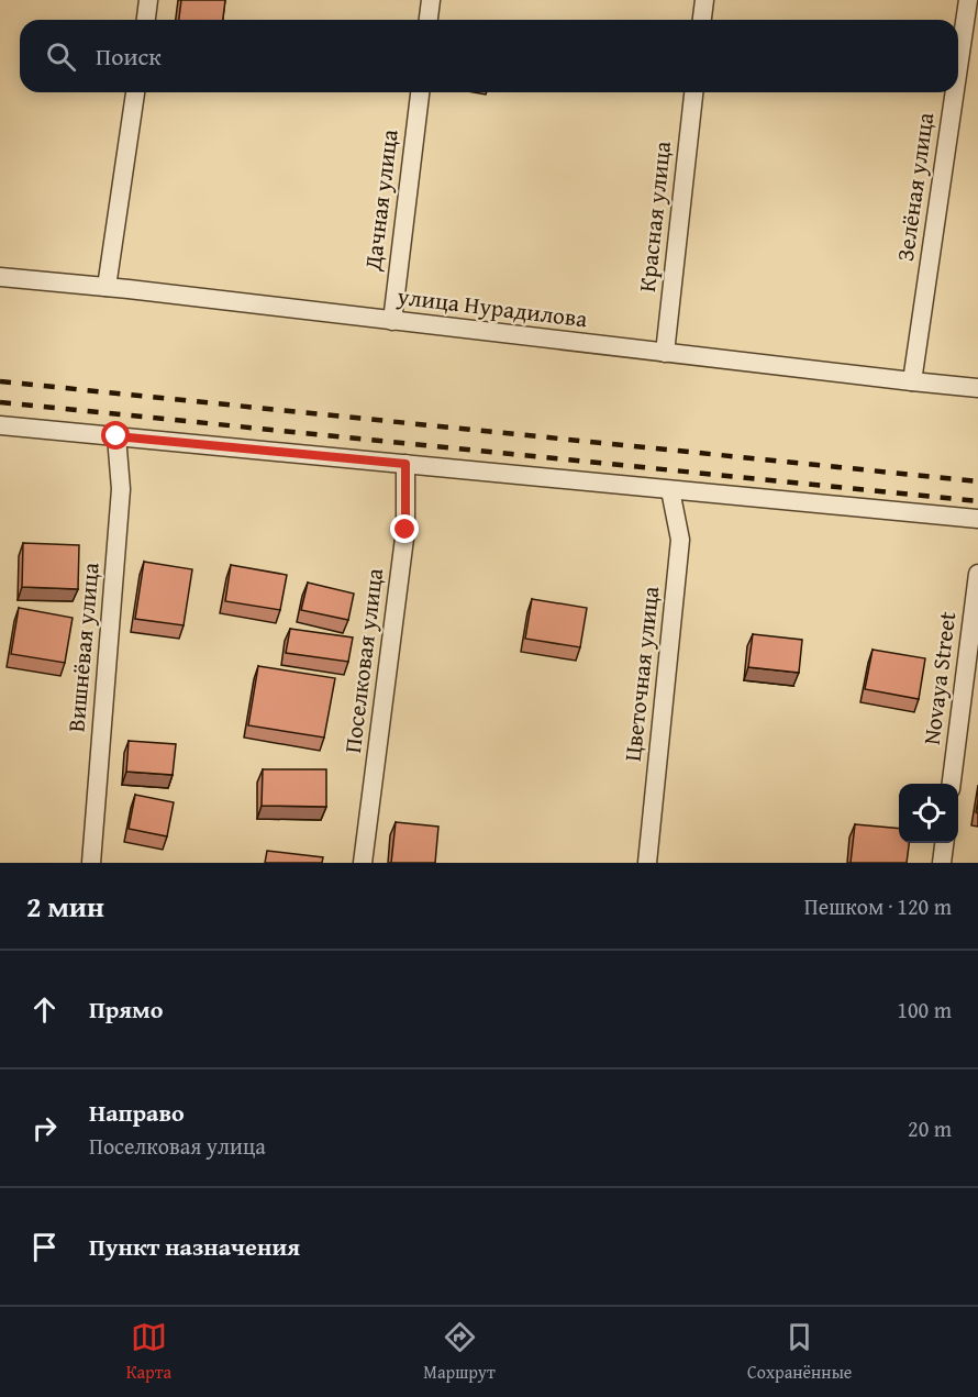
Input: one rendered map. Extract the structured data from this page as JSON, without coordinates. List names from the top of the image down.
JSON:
{
  "streets": {
    "street": [
      "Зелёная улица",
      "Дачная улица",
      "Красная улица",
      "улица Нурадилова",
      "Вишнёвая улица",
      "Поселковая улица",
      "Цветочная улица",
      "Novaya Street"
    ]
  },
  "crossings": [
    ["Зелёная улица", "улица Нурадилова"],
    ["Дачная улица", "улица Нурадилова"],
    ["Красная улица", "улица Нурадилова"]
  ],
  "page": {
    "search": "Поиск",
    "heading": ["2 мин", "Пешком · 120 m"],
    "list": [
      ["Прямо", "100 m"],
      ["Направо", "Поселковая улица", "20 m"],
      "Пункт назначения"
    ],
    "nav": ["Карта", "Маршрут", "Сохранённые"]
  }
}
